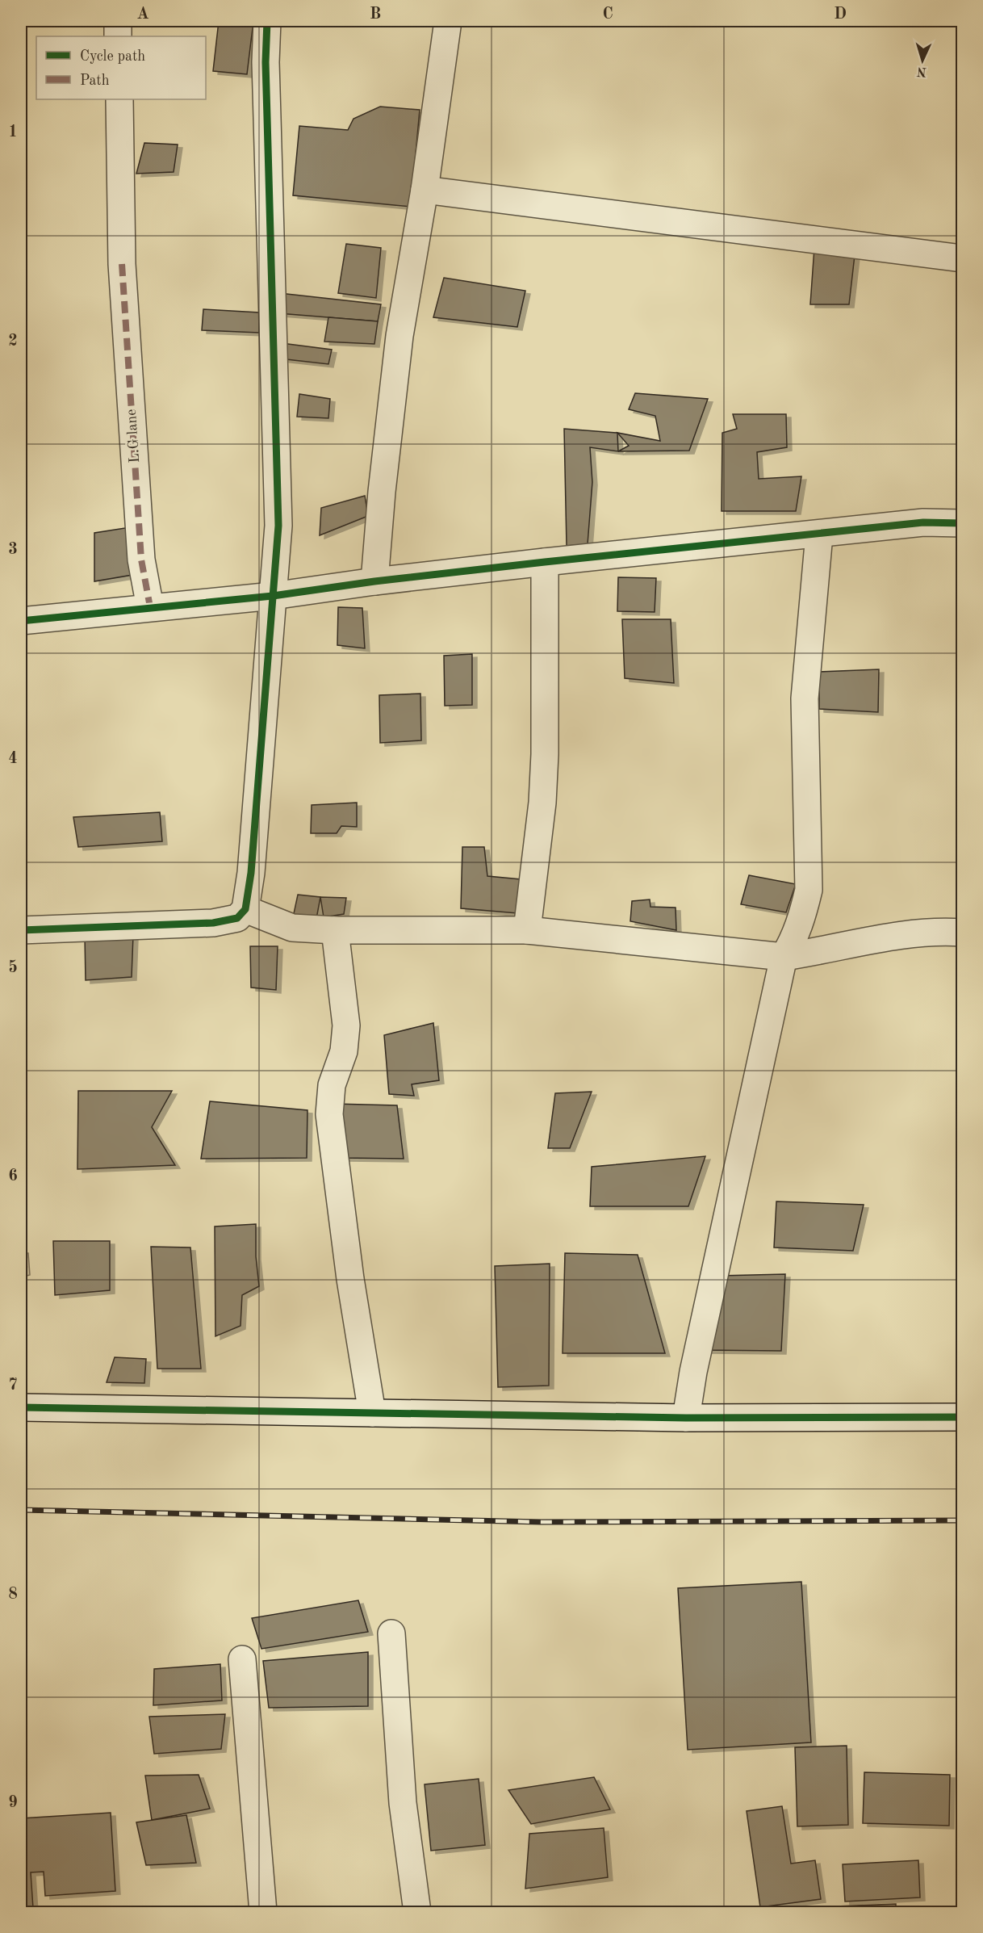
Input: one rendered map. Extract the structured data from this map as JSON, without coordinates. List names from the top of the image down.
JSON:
{
  "streets": {
    "street": ["L.G lane"]
  },
  "legend": ["Cycle path", "Path"],
  "north": "bottom",
  "grid": {
    "columns": [
      "A",
      "B",
      "C",
      "D"
    ],
    "rows": [
      "1",
      "2",
      "3",
      "4",
      "5",
      "6",
      "7",
      "8",
      "9"
    ]
  }
}
